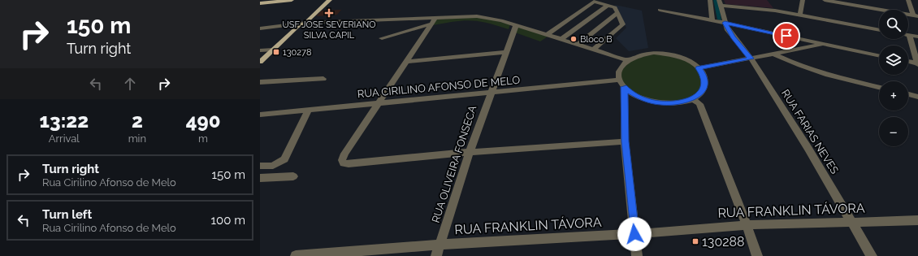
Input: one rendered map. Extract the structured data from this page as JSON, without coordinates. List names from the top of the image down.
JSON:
{
  "streets": {
    "street": [
      "RUA CIRILINO AFONSO DE MELO",
      "RUA FARIAS NEVES",
      "RUA OLIVEIRA FONSECA",
      "RUA FRANKLIN TÁVORA"
    ]
  },
  "crossings": [
    ["RUA CIRILINO AFONSO DE MELO", "RUA OLIVEIRA FONSECA"],
    ["RUA FARIAS NEVES", "RUA FRANKLIN TÁVORA"],
    ["RUA OLIVEIRA FONSECA", "RUA FRANKLIN TÁVORA"]
  ],
  "places": {
    "health": ["USF JOSE SEVERIANO SILVA CAPIL"],
    "other": ["Bloco B"],
    "transit": ["130278", "130288"]
  },
  "page": {
    "turn": ["150 m", "Turn right"],
    "map_buttons": ["+", "−"],
    "eta": [
      "13:22",
      "Arrival",
      "2",
      "min",
      "490",
      "m"
    ],
    "list": [
      {
        "name": "Turn right",
        "note": "Rua Cirilino Afonso de Melo",
        "value": "150 m"
      },
      {
        "name": "Turn left",
        "note": "Rua Cirilino Afonso de Melo",
        "value": "100 m"
      }
    ]
  }
}
